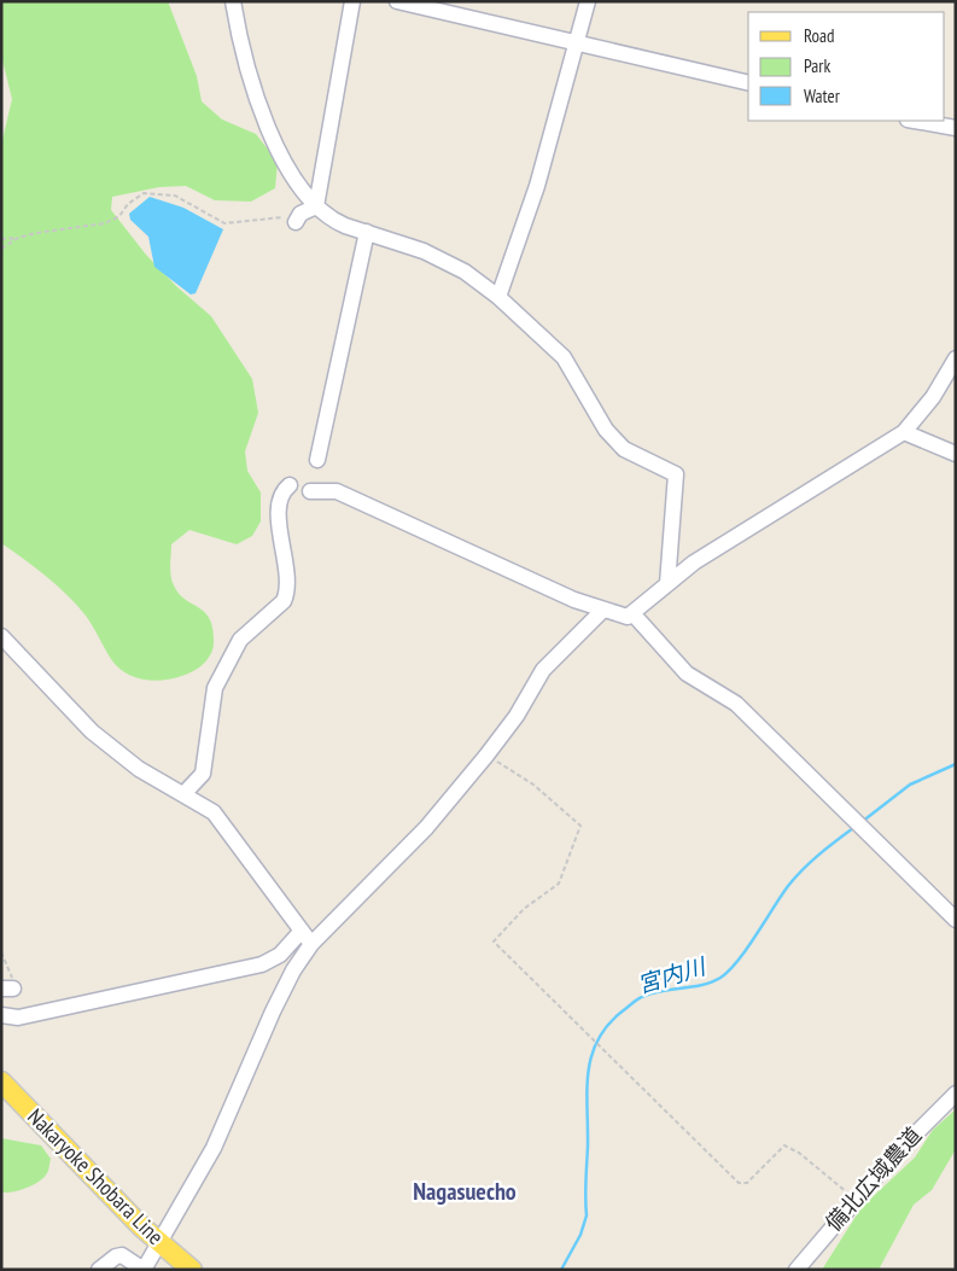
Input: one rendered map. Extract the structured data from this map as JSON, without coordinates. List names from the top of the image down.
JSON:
{
  "streets": {
    "main road": ["Nakaryoke Shobara Line"],
    "street": ["備北広域農道"]
  },
  "districts": ["Nagasuecho"],
  "water": ["宮内川"],
  "legend": ["Road", "Park", "Water"]
}
